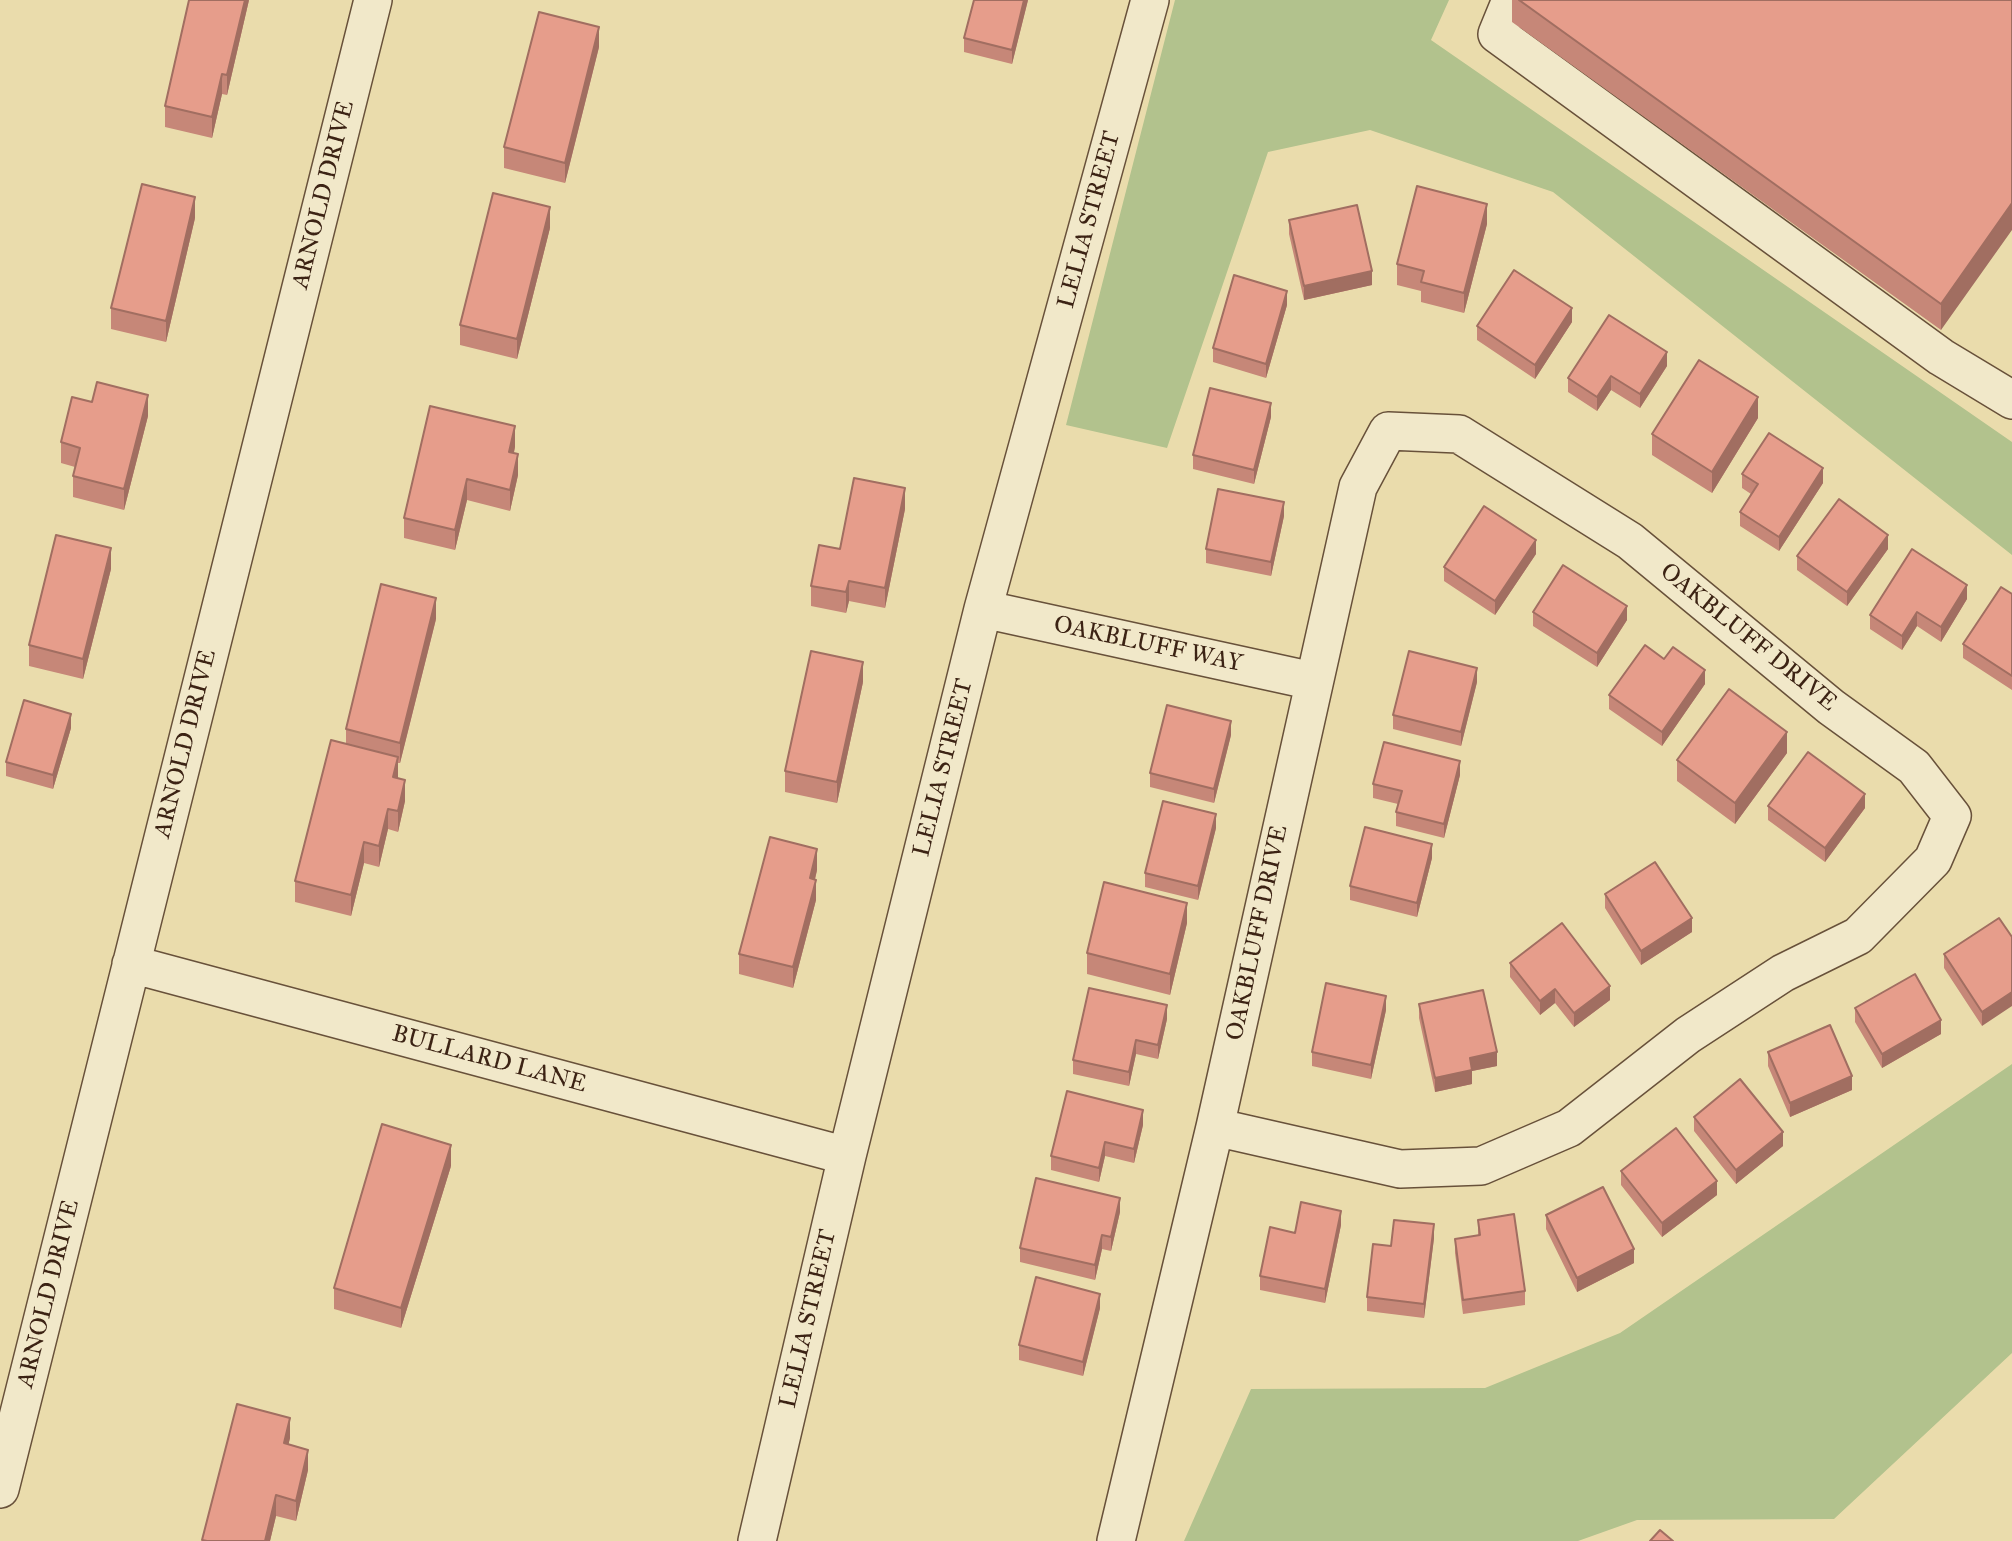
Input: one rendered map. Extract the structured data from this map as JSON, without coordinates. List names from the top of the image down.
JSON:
{
  "streets": {
    "street": [
      "ARNOLD DRIVE",
      "LELIA STREET",
      "OAKBLUFF DRIVE",
      "OAKBLUFF WAY",
      "BULLARD LANE"
    ]
  },
  "crossings": [
    ["ARNOLD DRIVE", "BULLARD LANE"],
    ["LELIA STREET", "OAKBLUFF WAY"],
    ["LELIA STREET", "BULLARD LANE"],
    ["OAKBLUFF DRIVE", "OAKBLUFF WAY"]
  ]
}
